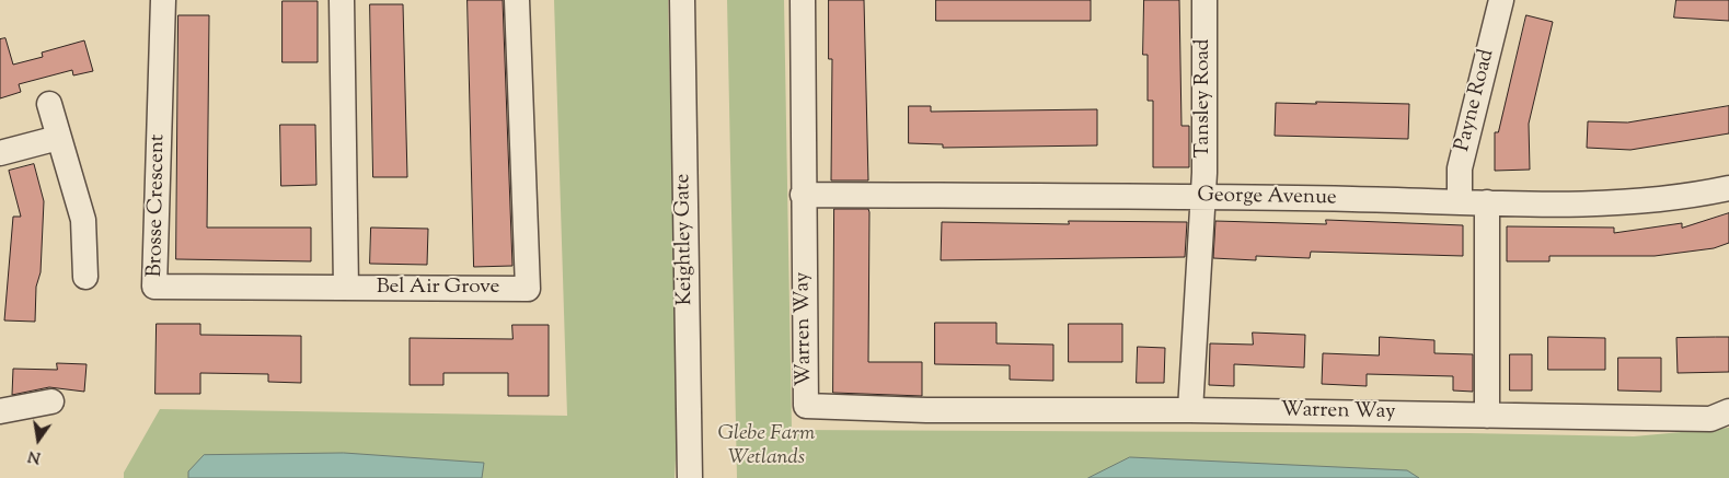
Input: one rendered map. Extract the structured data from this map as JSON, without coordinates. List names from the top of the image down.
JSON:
{
  "streets": {
    "street": [
      "Tansley Road",
      "Payne Road",
      "George Avenue",
      "Brosse Crescent",
      "Keightley Gate",
      "Bel Air Grove",
      "Warren Way"
    ]
  },
  "crossings": [
    ["Tansley Road", "George Avenue"],
    ["Payne Road", "George Avenue"],
    ["George Avenue", "Warren Way"],
    ["Brosse Crescent", "Bel Air Grove"]
  ],
  "parks": ["Glebe Farm Wetlands"],
  "north": "bottom"
}
